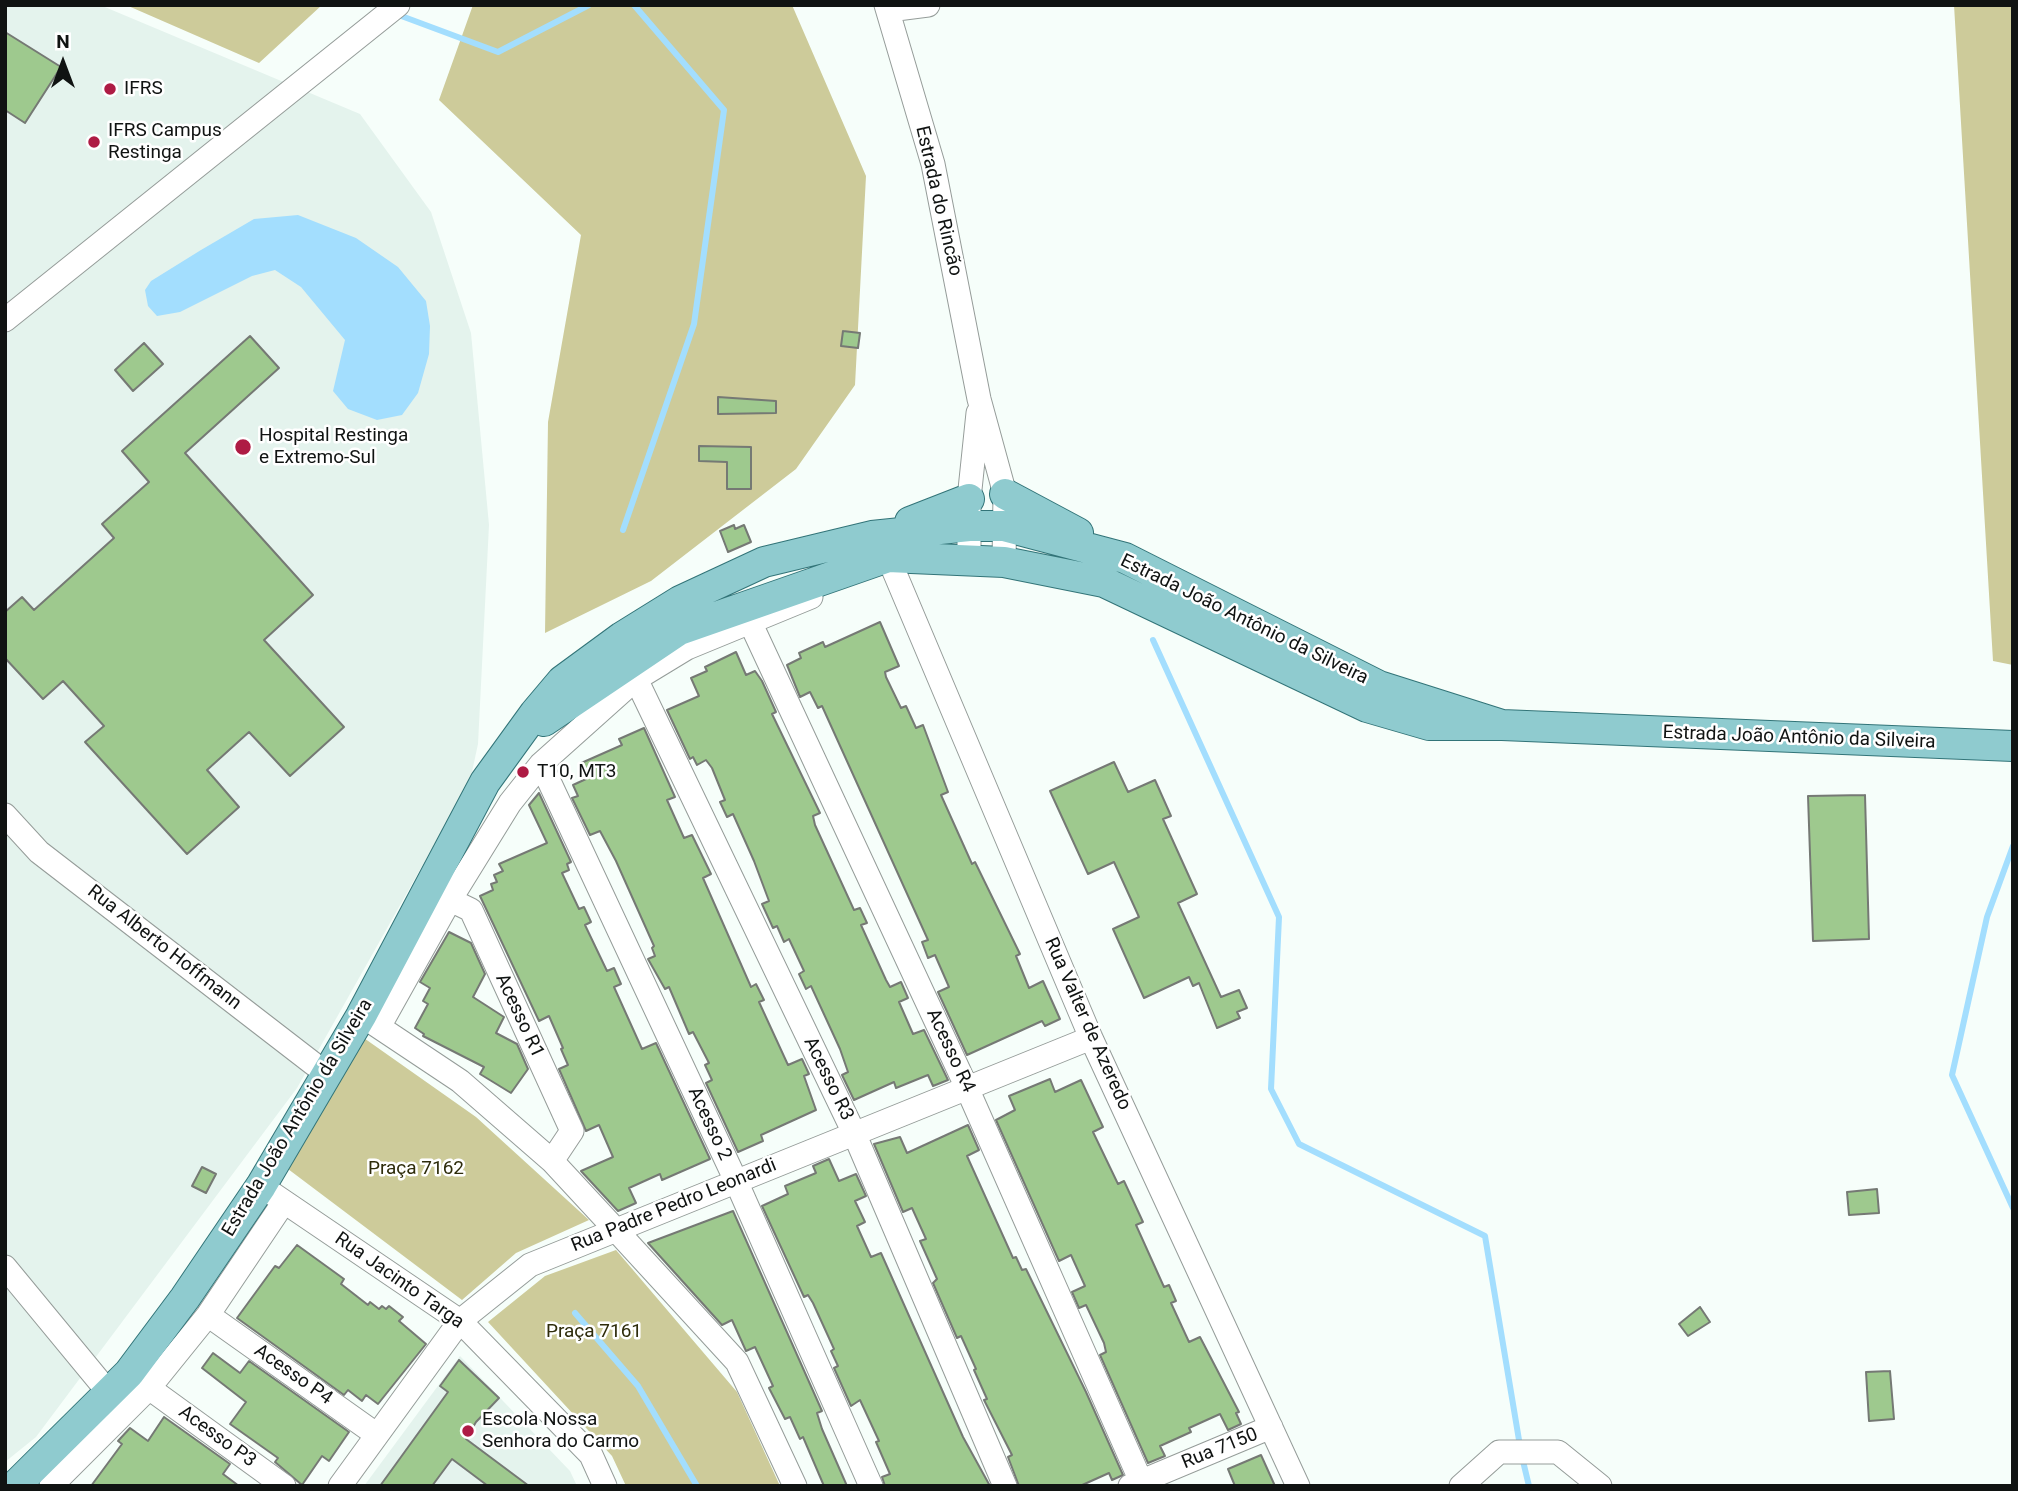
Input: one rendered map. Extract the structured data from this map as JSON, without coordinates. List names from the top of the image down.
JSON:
{
  "streets": {
    "main road": ["Estrada João Antônio da Silveira"],
    "street": [
      "Estrada do Rincão",
      "Rua Alberto Hoffmann",
      "Acesso R1",
      "Rua Valter de Azeredo",
      "Acesso R4",
      "Acesso R3",
      "Acesso 2",
      "Rua Padre Pedro Leonardi",
      "Rua Jacinto Targa",
      "Acesso P4",
      "Acesso P3",
      "Rua 7150"
    ]
  },
  "crossings": [
    ["Estrada do Rincão", "Estrada João Antônio da Silveira"],
    ["Estrada João Antônio da Silveira", "Rua Alberto Hoffmann"],
    ["Estrada João Antônio da Silveira", "Acesso R1"],
    ["Estrada João Antônio da Silveira", "Rua Valter de Azeredo"],
    ["Estrada João Antônio da Silveira", "Acesso R4"],
    ["Estrada João Antônio da Silveira", "Acesso R3"],
    ["Estrada João Antônio da Silveira", "Acesso 2"],
    ["Estrada João Antônio da Silveira", "Rua Jacinto Targa"],
    ["Estrada João Antônio da Silveira", "Acesso P4"],
    ["Estrada João Antônio da Silveira", "Acesso P3"],
    ["Rua Valter de Azeredo", "Rua Padre Pedro Leonardi"],
    ["Rua Valter de Azeredo", "Rua 7150"],
    ["Acesso R4", "Rua Padre Pedro Leonardi"],
    ["Acesso R4", "Rua 7150"],
    ["Acesso R3", "Rua Padre Pedro Leonardi"],
    ["Acesso 2", "Rua Padre Pedro Leonardi"],
    ["Rua Padre Pedro Leonardi", "Rua Jacinto Targa"],
    ["Rua Padre Pedro Leonardi", "Acesso P4"]
  ],
  "parks": ["Praça 7162", "Praça 7161"],
  "places": [
    "IFRS",
    "IFRS Campus Restinga",
    "Hospital Restinga e Extremo-Sul",
    "T10, MT3",
    "Escola Nossa Senhora do Carmo"
  ],
  "north": "top"
}
